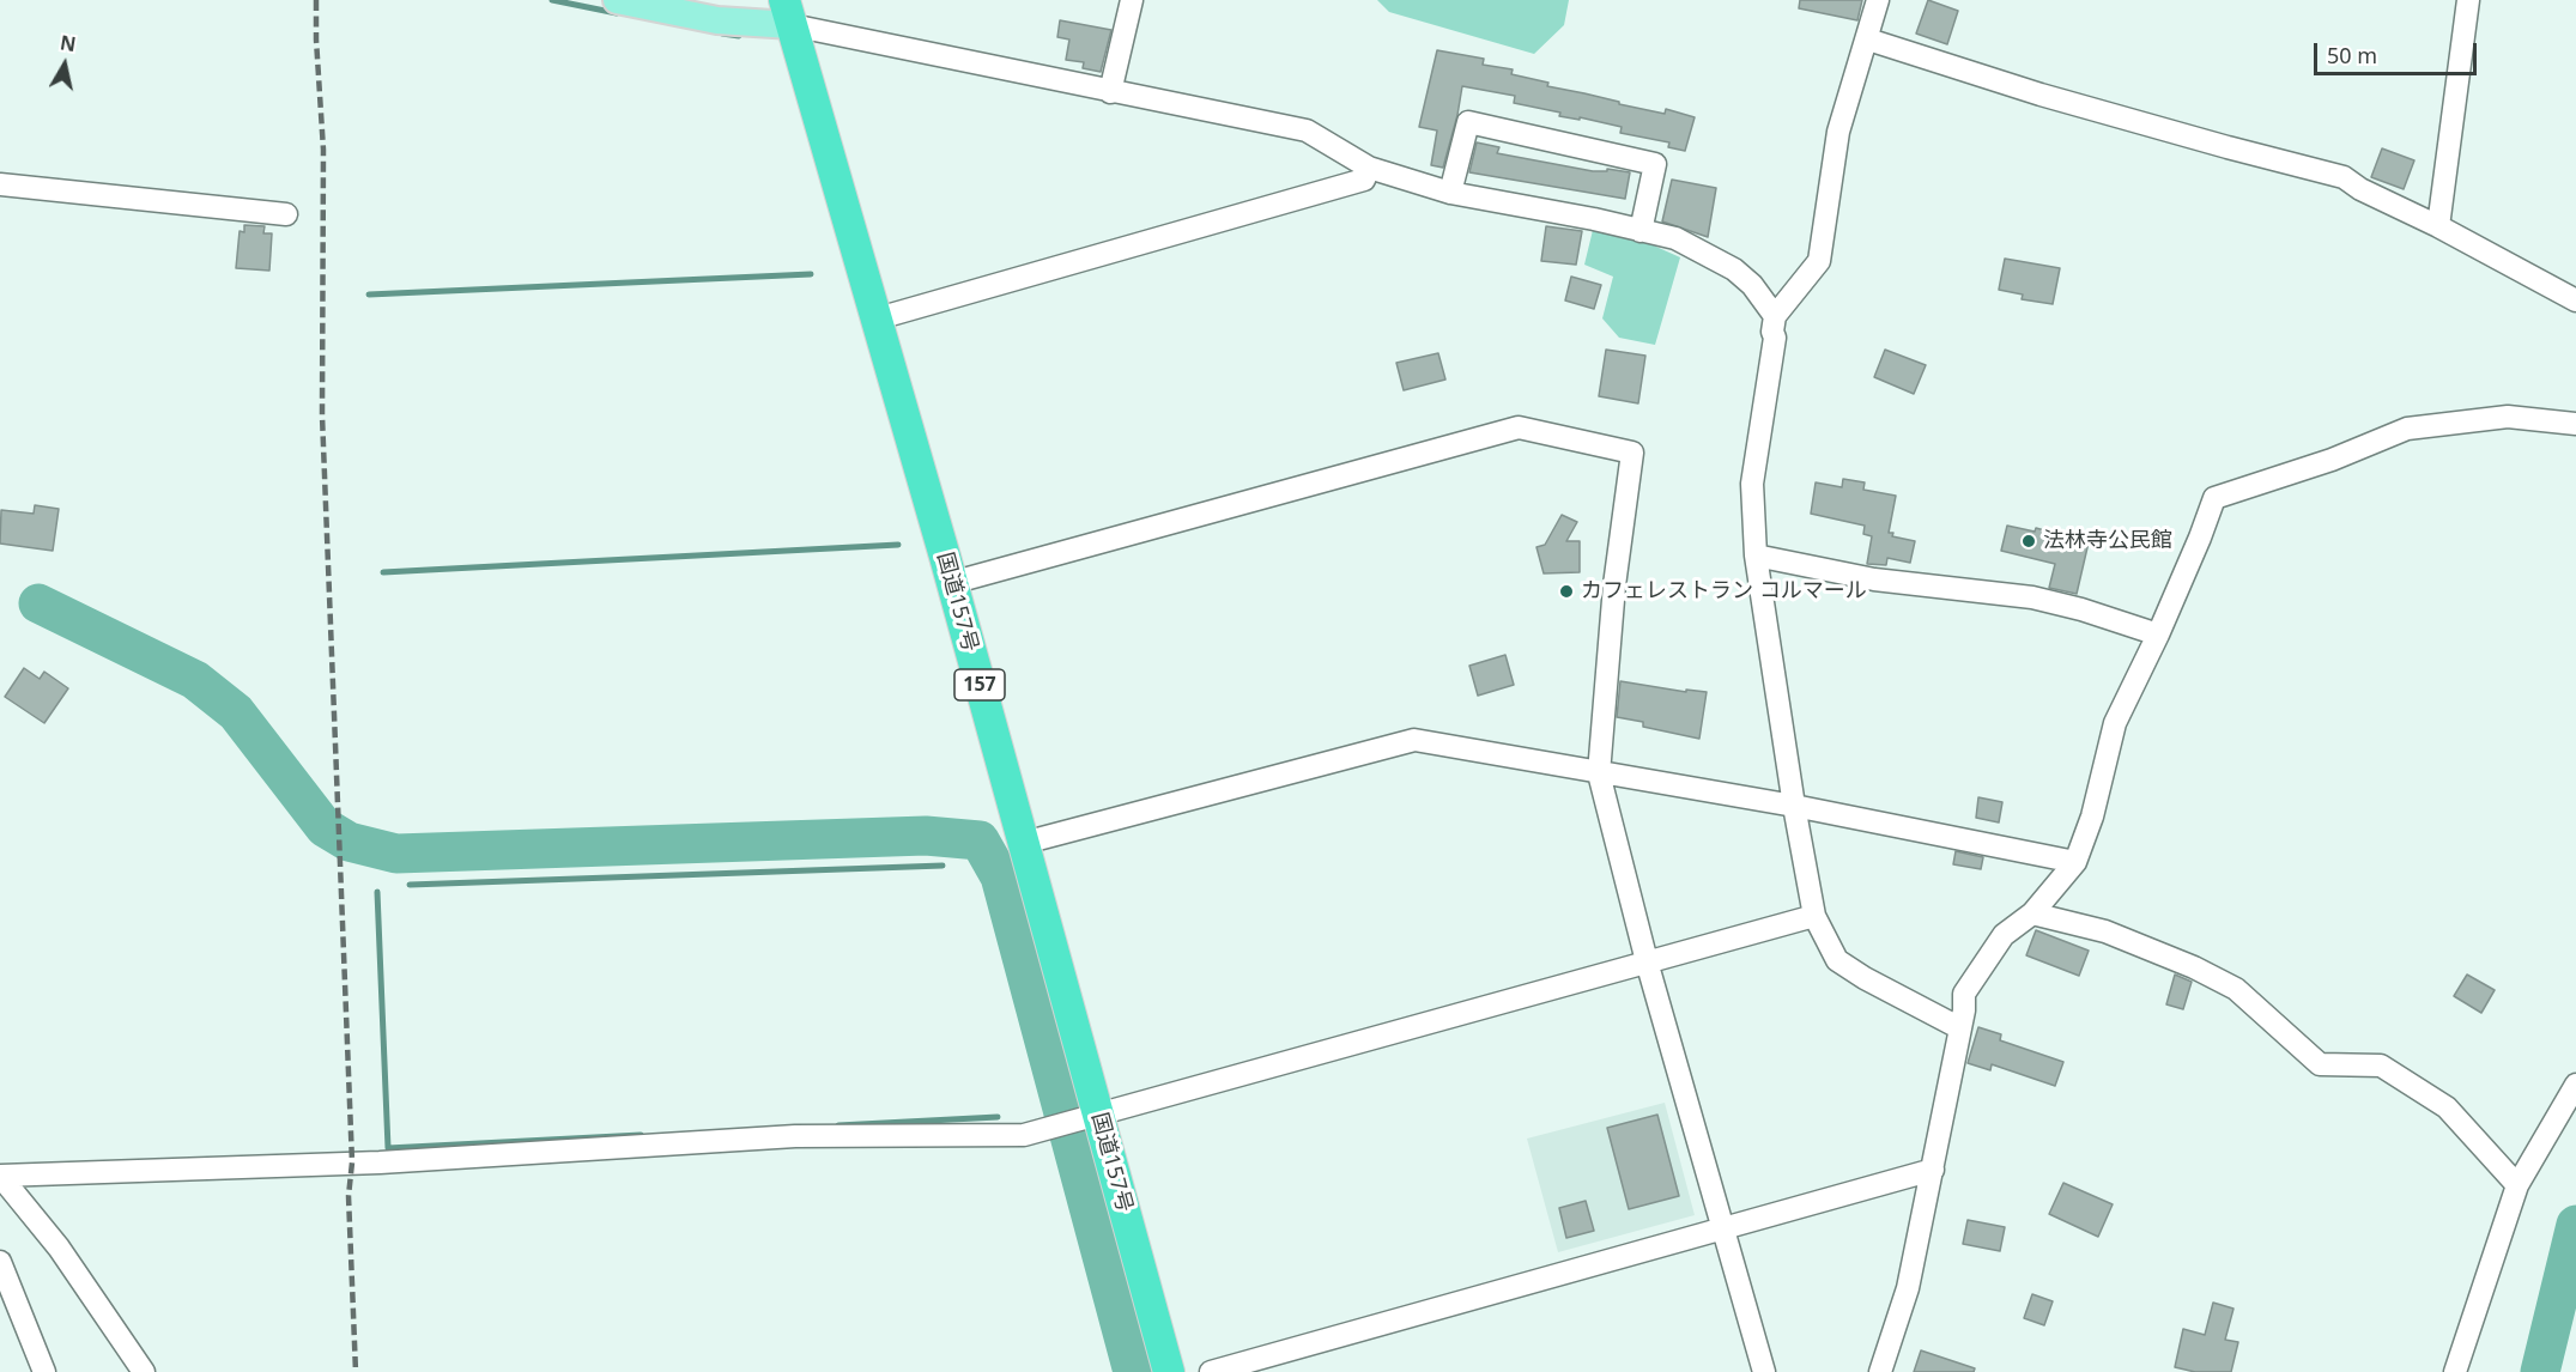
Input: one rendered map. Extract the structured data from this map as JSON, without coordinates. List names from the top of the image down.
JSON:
{
  "streets": {
    "highway": ["国道157号", "157"]
  },
  "places": ["法林寺公民館", "カフェレストラン コルマール"],
  "scale_bar": "50 m",
  "north": "top"
}
